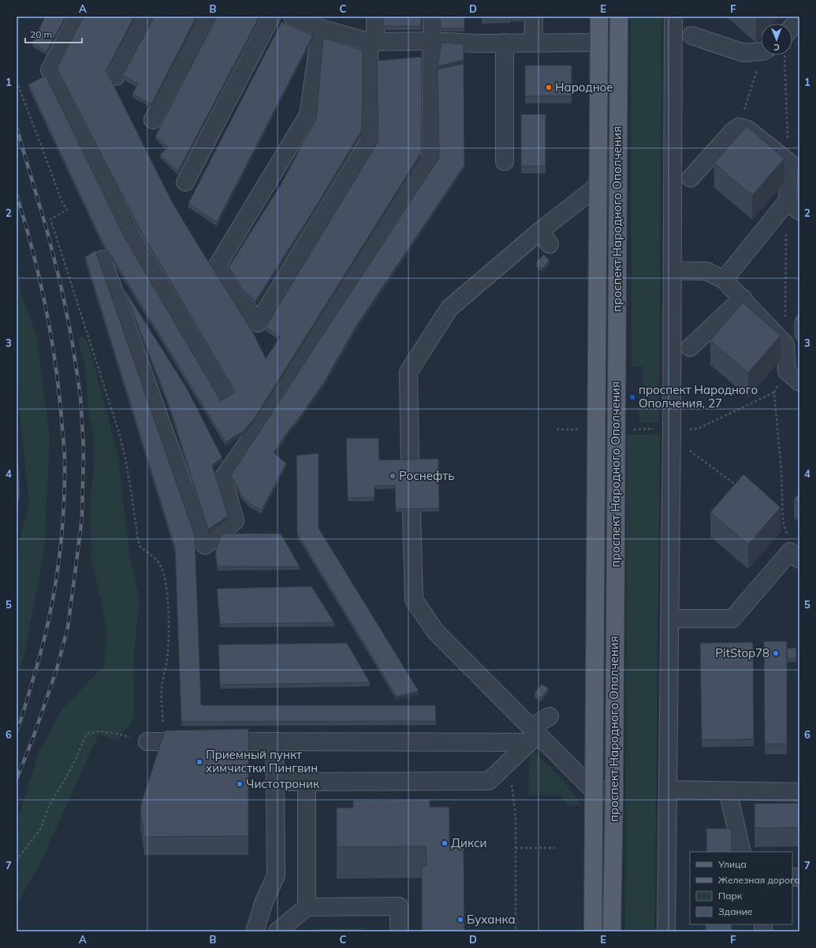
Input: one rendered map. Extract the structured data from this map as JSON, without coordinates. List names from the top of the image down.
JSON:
{
  "streets": {
    "main road": ["проспект Народного Ополчения"]
  },
  "places": {
    "other": [
      "Народное",
      "Роснефть",
      "PitStop78",
      "Приемный пункт химчистки Пингвин",
      "Чистотроник",
      "Дикси",
      "Буханка"
    ],
    "transit": ["проспект Народного Ополчения, 27"]
  },
  "legend": [
    "Улица",
    "Железная дорога",
    "Парк",
    "Здание"
  ],
  "scale_bar": "20 m",
  "north": "bottom",
  "grid": {
    "columns": [
      "A",
      "B",
      "C",
      "D",
      "E",
      "F"
    ],
    "rows": [
      "1",
      "2",
      "3",
      "4",
      "5",
      "6",
      "7"
    ]
  }
}
